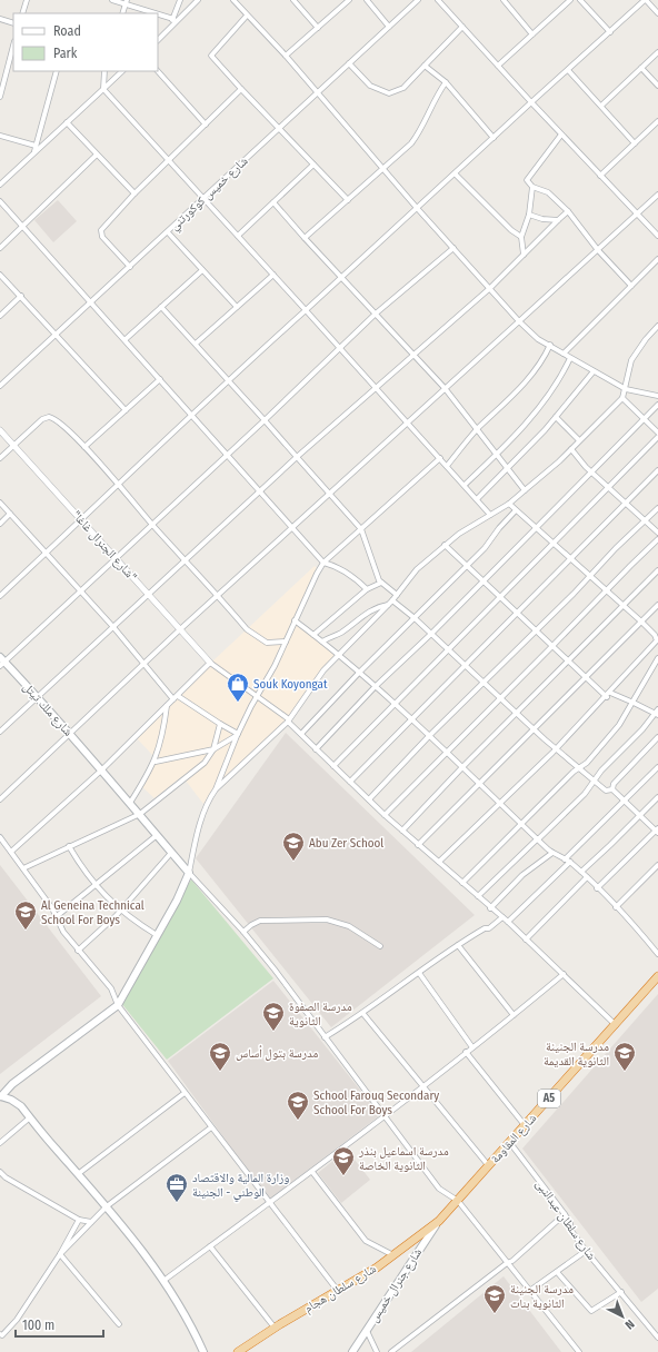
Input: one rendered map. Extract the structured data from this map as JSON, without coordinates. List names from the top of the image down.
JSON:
{
  "streets": {
    "highway": ["A5", "شارع المقاومة", "شارع سلطان هجام"],
    "main road": ["شارع ملك تيتل", "شارع جنرال خميس"],
    "street": ["شارع خميس كوكورتني", "\"شارع الجنرال غاغا\"", "شارع سلطان عبدالنبى"]
  },
  "crossings": [
    ["شارع المقاومة", "شارع سلطان عبدالنبى"],
    ["شارع المقاومة", "شارع جنرال خميس"],
    ["شارع المقاومة", "شارع سلطان هجام"],
    ["شارع جنرال خميس", "شارع سلطان هجام"]
  ],
  "places": {
    "shop": ["Souk Koyongat"],
    "school or university": [
      "Abu Zer School",
      "Al Geneina Technical School For Boys",
      "مدرسة الصفوة الثانوية",
      "مدرسة بتول أساس",
      "مدرسة الجنينة الثانوية القديمة",
      "School Farouq Secondary School For Boys",
      "مدرسة اسماعيل بنذر الثانوية الخاصة",
      "مدرسة الجنينة الثانوية بنات"
    ],
    "office": ["وزارة المالية والاقتصاد الوطني - الجنينة"]
  },
  "legend": ["Road", "Park"],
  "scale_bar": "100 m",
  "north": "bottom right"
}
